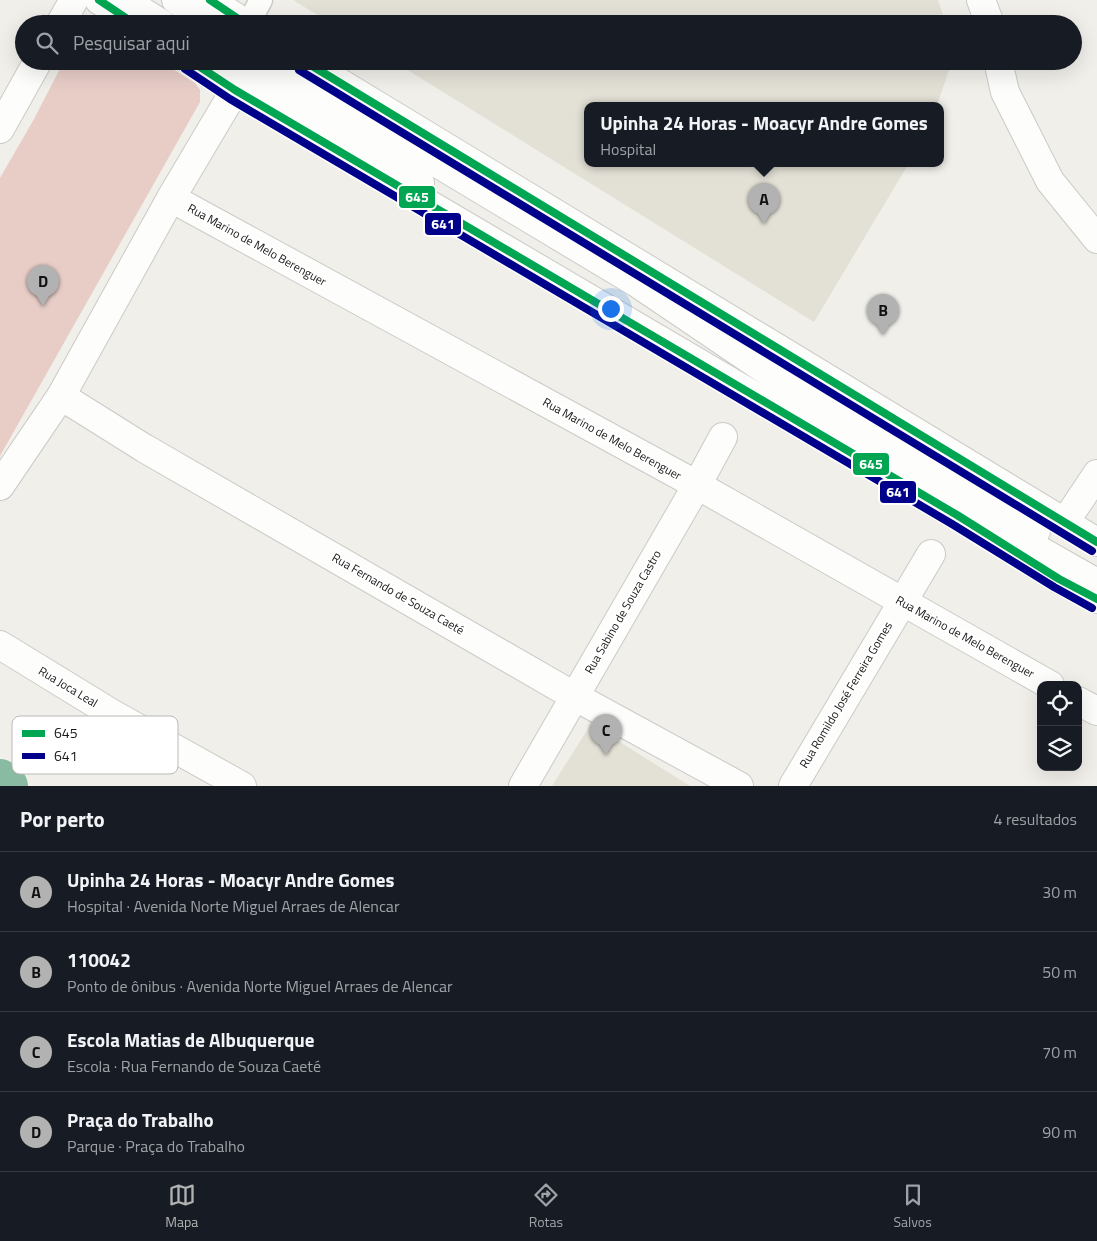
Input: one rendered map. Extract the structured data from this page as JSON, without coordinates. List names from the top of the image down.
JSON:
{
  "streets": {
    "street": [
      "Rua Marino de Melo Berenguer",
      "Rua Fernando de Souza Caeté",
      "Rua Sabino de Souza Castro",
      "Rua Joca Leal",
      "Rua Romildo José Ferreira Gomes"
    ]
  },
  "crossings": [
    ["Rua Marino de Melo Berenguer", "Rua Sabino de Souza Castro"],
    ["Rua Marino de Melo Berenguer", "Rua Romildo José Ferreira Gomes"],
    ["Rua Fernando de Souza Caeté", "Rua Sabino de Souza Castro"]
  ],
  "lines": ["transit line 645", "transit line 641"],
  "legend": ["645", "641"],
  "page": {
    "search": "Pesquisar aqui",
    "popup": ["Upinha 24 Horas - Moacyr Andre Gomes", "Hospital"],
    "pins": [
      "A",
      "D",
      "B",
      "C"
    ],
    "heading": ["Por perto", "4 resultados"],
    "list": [
      {
        "mark": "A",
        "name": "Upinha 24 Horas - Moacyr Andre Gomes",
        "note": "Hospital · Avenida Norte Miguel Arraes de Alencar",
        "value": "30 m"
      },
      {
        "mark": "B",
        "name": "110042",
        "note": "Ponto de ônibus · Avenida Norte Miguel Arraes de Alencar",
        "value": "50 m"
      },
      {
        "mark": "C",
        "name": "Escola Matias de Albuquerque",
        "note": "Escola · Rua Fernando de Souza Caeté",
        "value": "70 m"
      },
      {
        "mark": "D",
        "name": "Praça do Trabalho",
        "note": "Parque · Praça do Trabalho",
        "value": "90 m"
      }
    ],
    "nav": ["Mapa", "Rotas", "Salvos"]
  }
}
